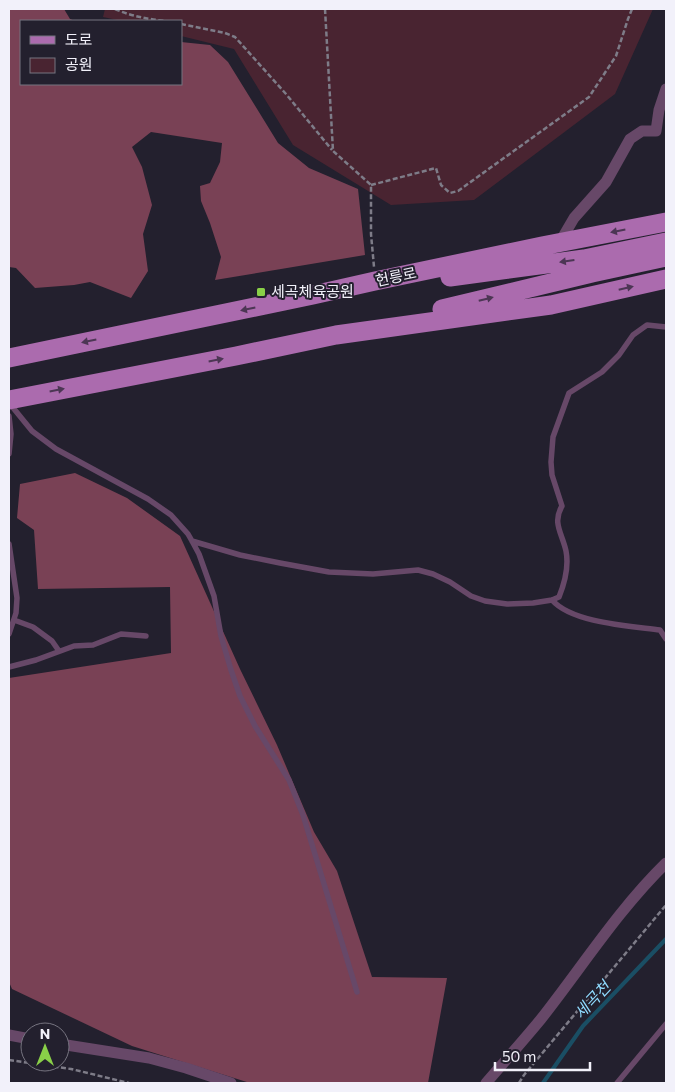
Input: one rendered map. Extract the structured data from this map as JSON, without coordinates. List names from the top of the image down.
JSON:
{
  "streets": {
    "main road": ["헌릉로"]
  },
  "water": ["세곡천"],
  "places": {
    "transit": ["세곡체육공원"]
  },
  "legend": ["도로", "공원"],
  "scale_bar": "50 m",
  "north": "top"
}
